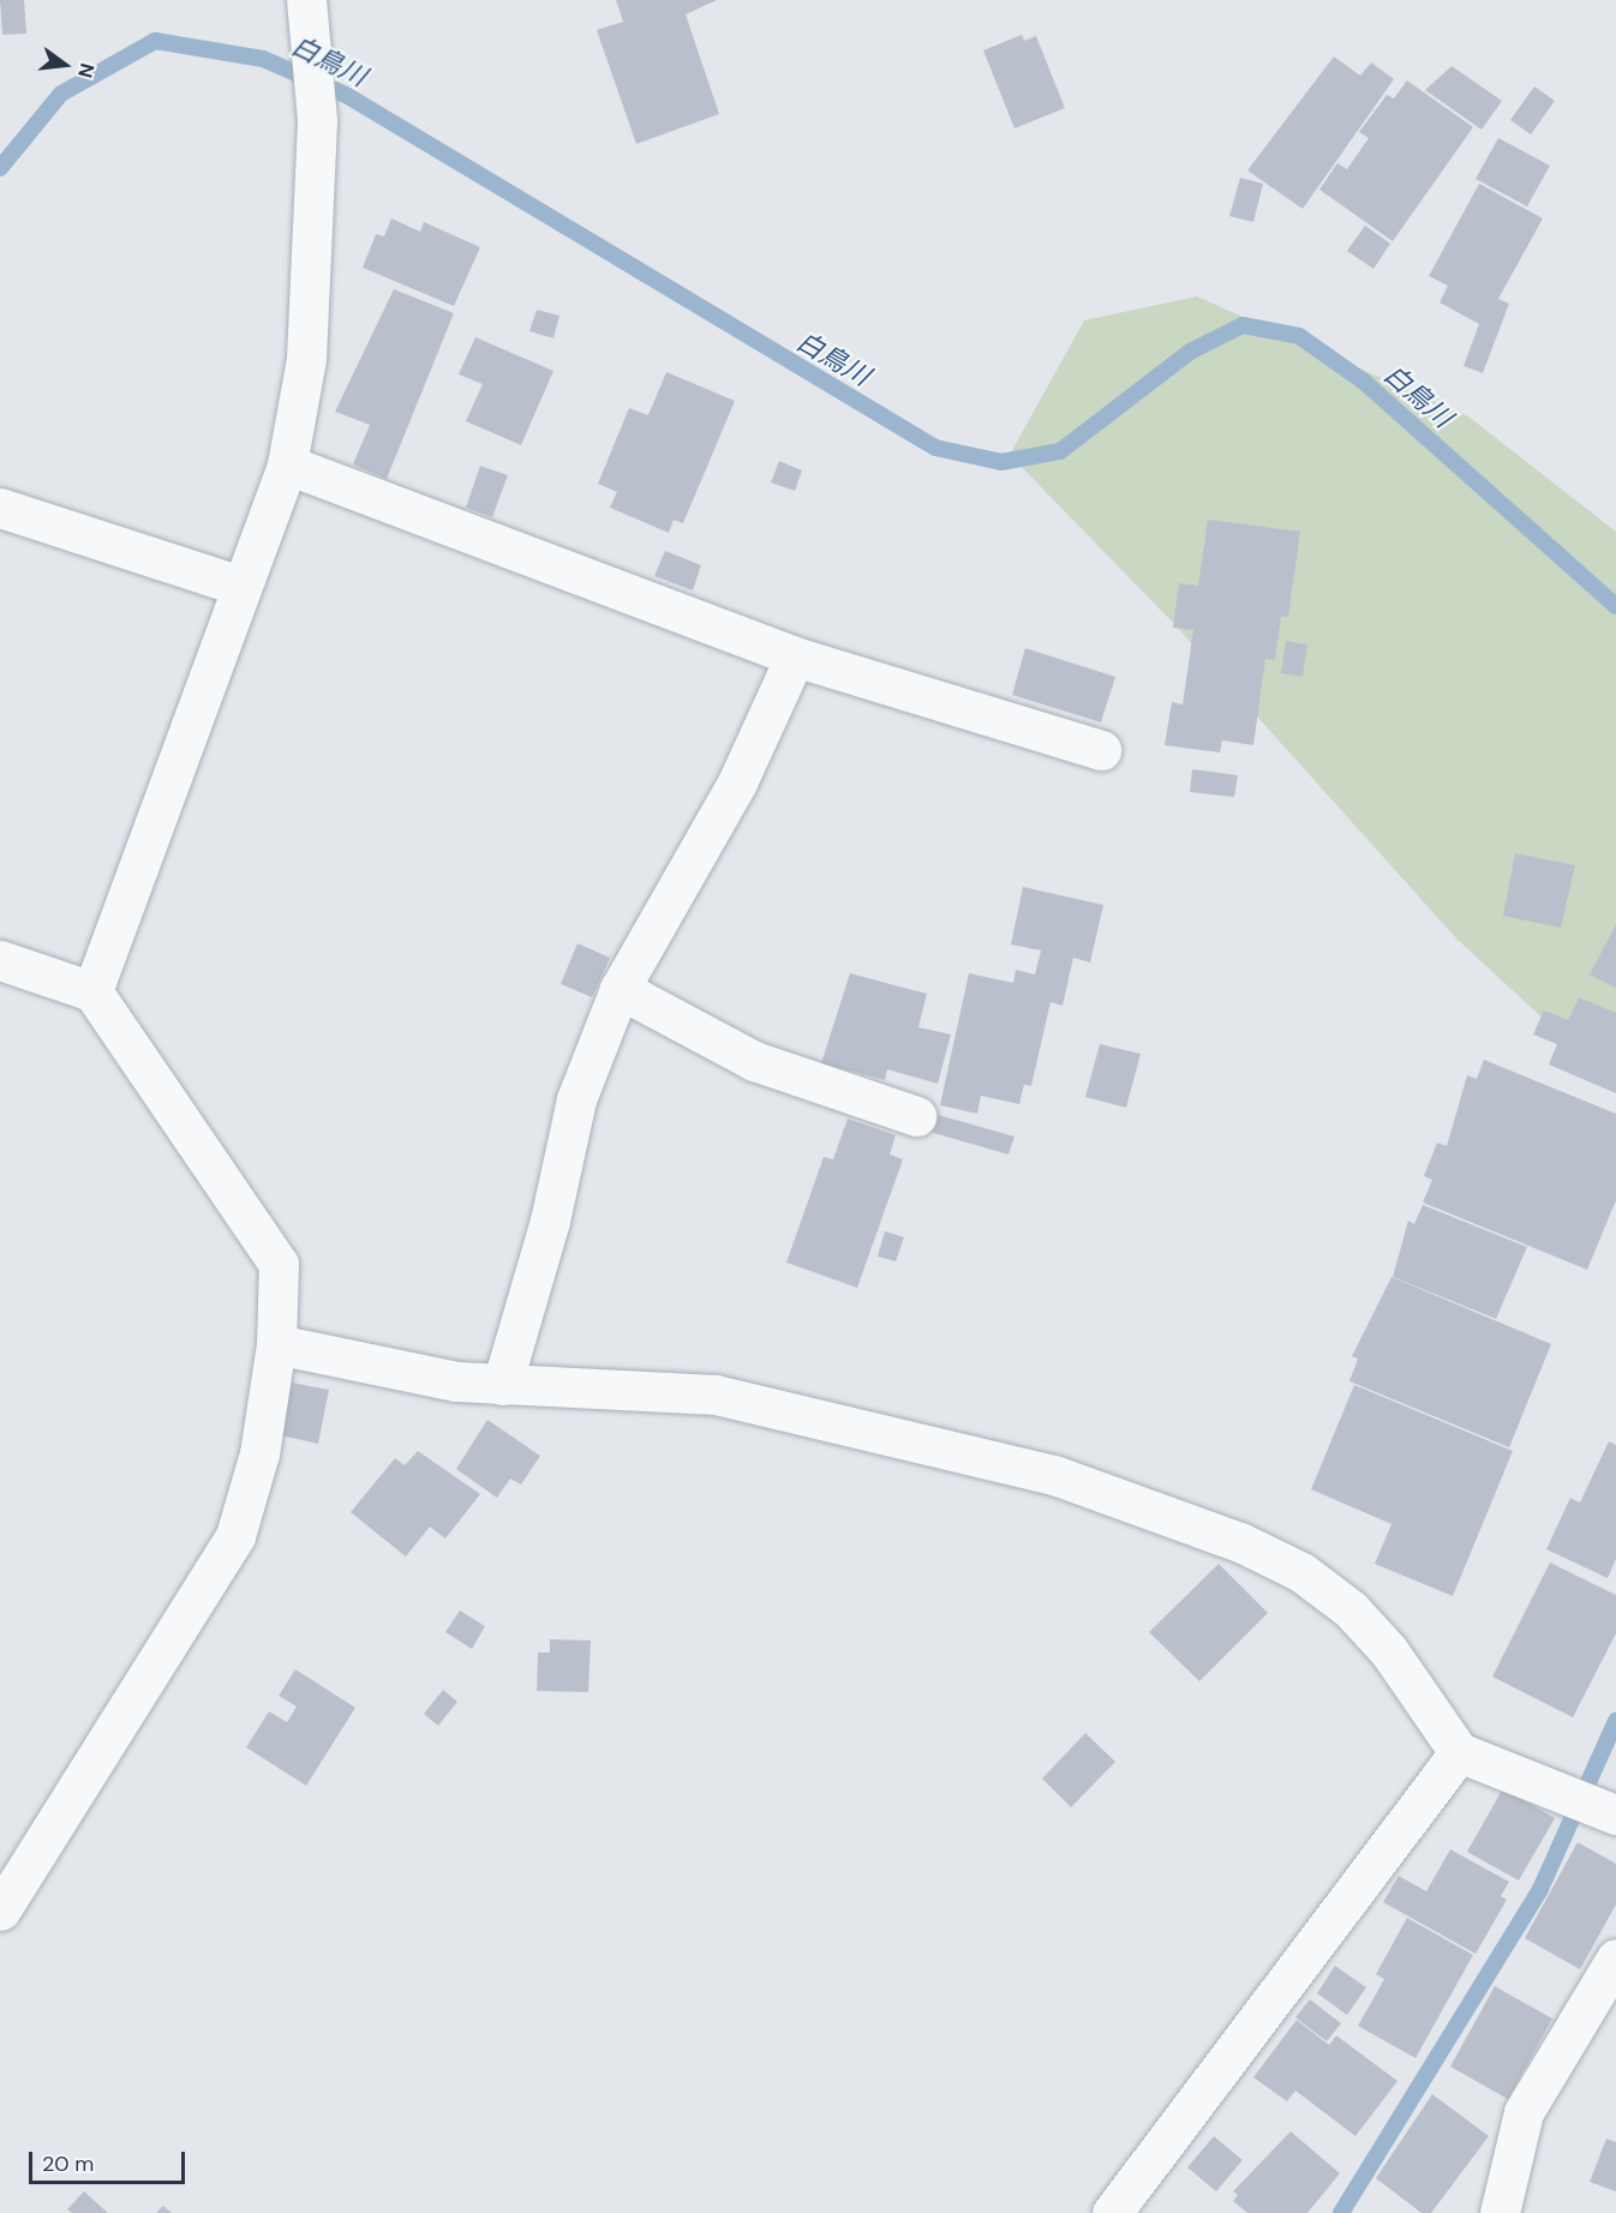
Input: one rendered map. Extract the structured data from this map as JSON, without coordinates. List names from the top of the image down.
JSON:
{
  "water": ["白鳥川"],
  "scale_bar": "20 m",
  "north": "right"
}
